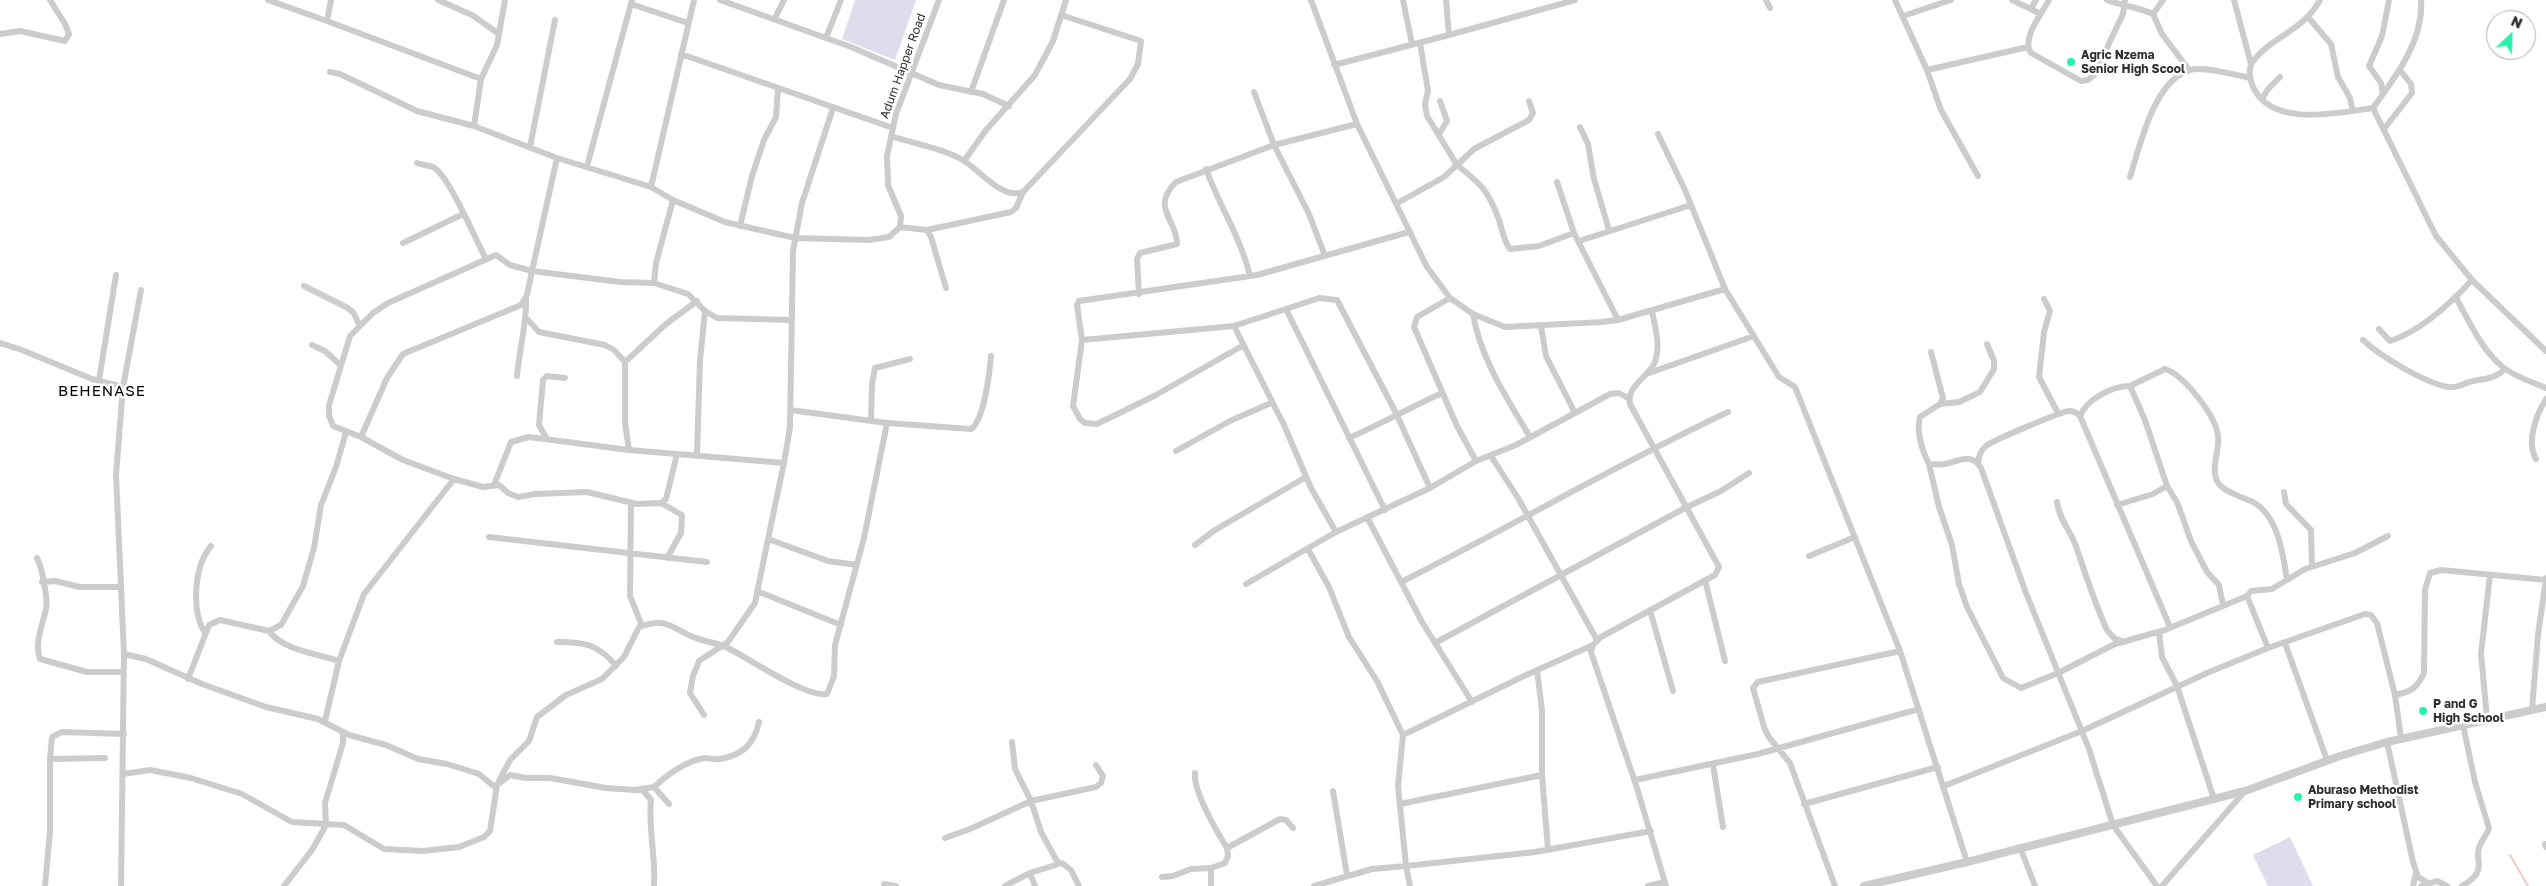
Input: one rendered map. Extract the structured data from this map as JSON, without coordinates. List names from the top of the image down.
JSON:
{
  "streets": {
    "street": ["Adum Happer Road"]
  },
  "districts": ["BEHENASE"],
  "places": ["Agric Nzema Senior High Scool", "P and G High School", "Aburaso Methodist Primary school"],
  "north": "top right"
}
